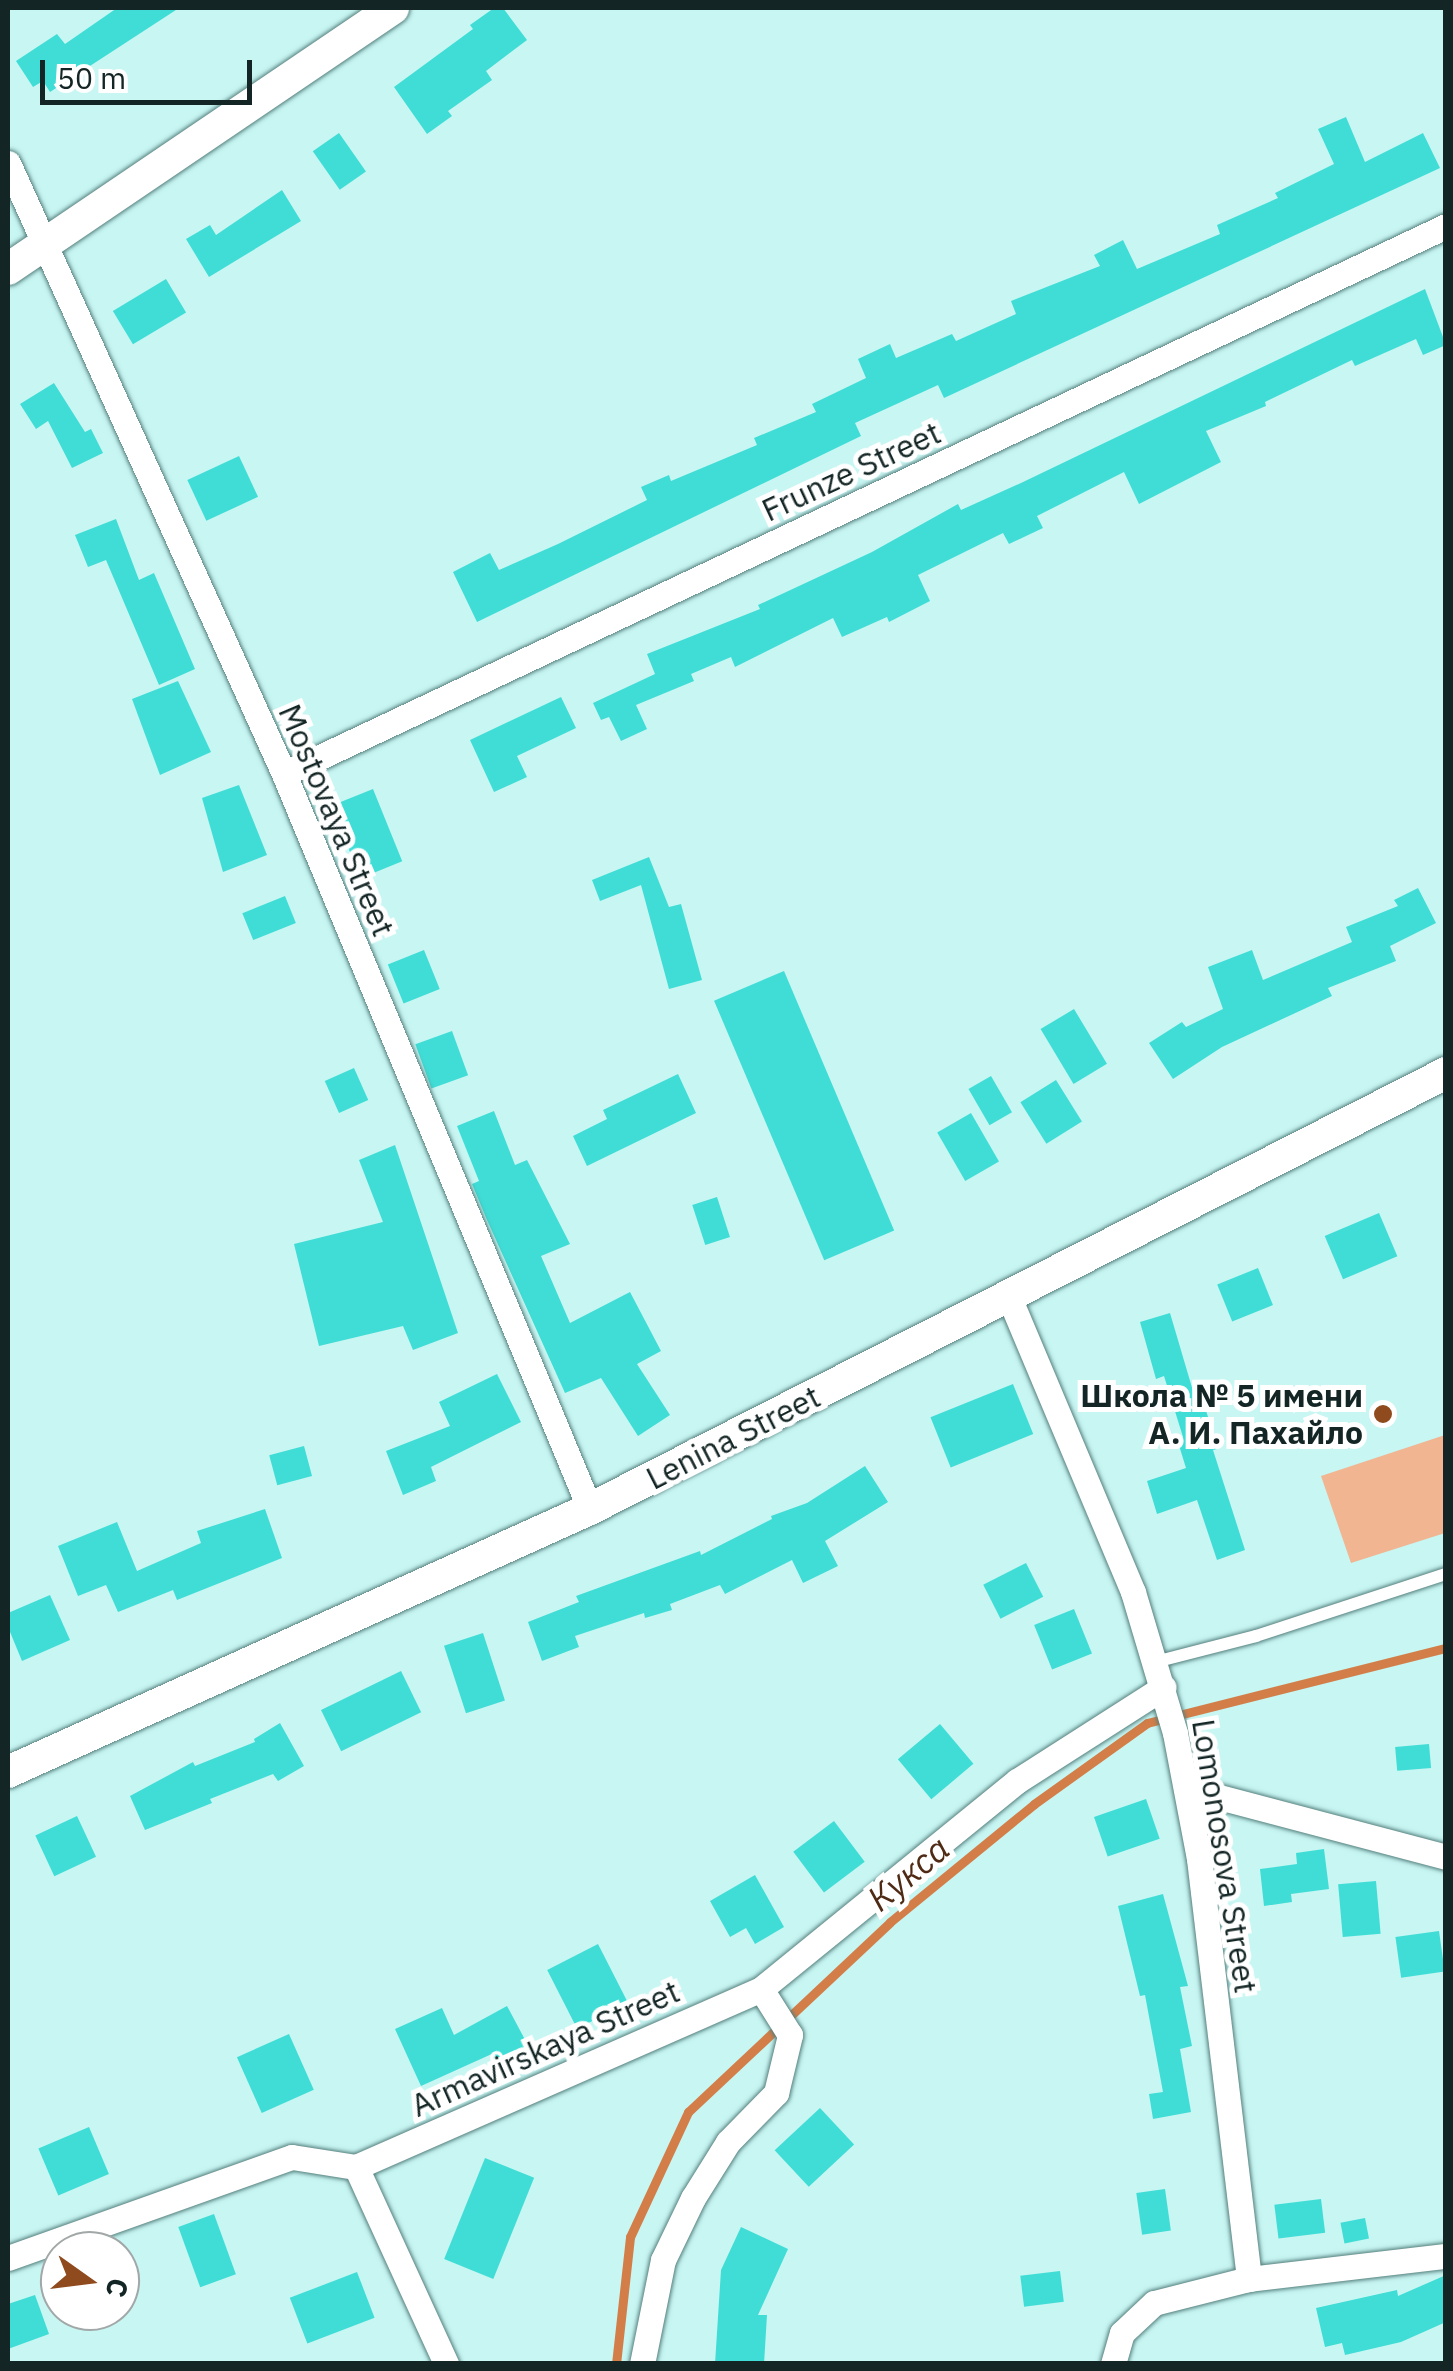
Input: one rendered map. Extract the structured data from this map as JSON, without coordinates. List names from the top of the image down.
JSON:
{
  "streets": {
    "street": [
      "Frunze Street",
      "Mostovaya Street",
      "Lenina Street",
      "Lomonosova Street",
      "Armavirskaya Street"
    ]
  },
  "crossings": [
    ["Frunze Street", "Mostovaya Street"],
    ["Mostovaya Street", "Lenina Street"],
    ["Lenina Street", "Lomonosova Street"],
    ["Lomonosova Street", "Armavirskaya Street"]
  ],
  "water": ["Кукса"],
  "places": ["Школа № 5 имени А. И. Пахайло"],
  "scale_bar": "50 m",
  "north": "right"
}
